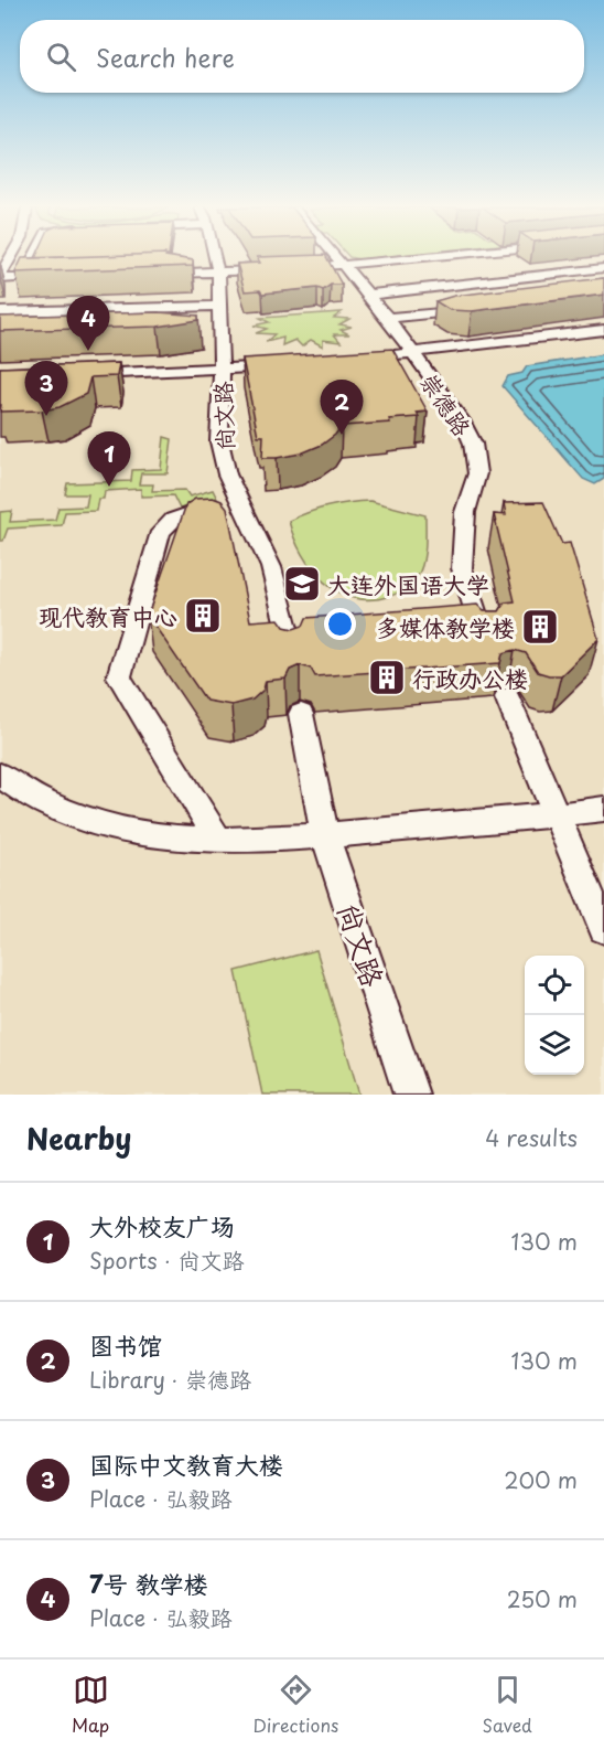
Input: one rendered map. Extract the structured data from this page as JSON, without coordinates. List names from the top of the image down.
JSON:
{
  "streets": {
    "street": ["崇德路", "尚文路"]
  },
  "places": {
    "school or university": ["大连外国语大学"],
    "building": ["现代教育中心", "多媒体教学楼", "行政办公楼"]
  },
  "page": {
    "search": "Search here",
    "pins": [
      "4",
      "3",
      "2",
      "1"
    ],
    "heading": ["Nearby", "4 results"],
    "list": [
      {
        "mark": "1",
        "name": "大外校友广场",
        "note": "Sports · 尚文路",
        "value": "130 m"
      },
      {
        "mark": "2",
        "name": "图书馆",
        "note": "Library · 崇德路",
        "value": "130 m"
      },
      {
        "mark": "3",
        "name": "国际中文教育大楼",
        "note": "Place · 弘毅路",
        "value": "200 m"
      },
      {
        "mark": "4",
        "name": "7号 教学楼",
        "note": "Place · 弘毅路",
        "value": "250 m"
      }
    ],
    "nav": ["Map", "Directions", "Saved"]
  }
}
